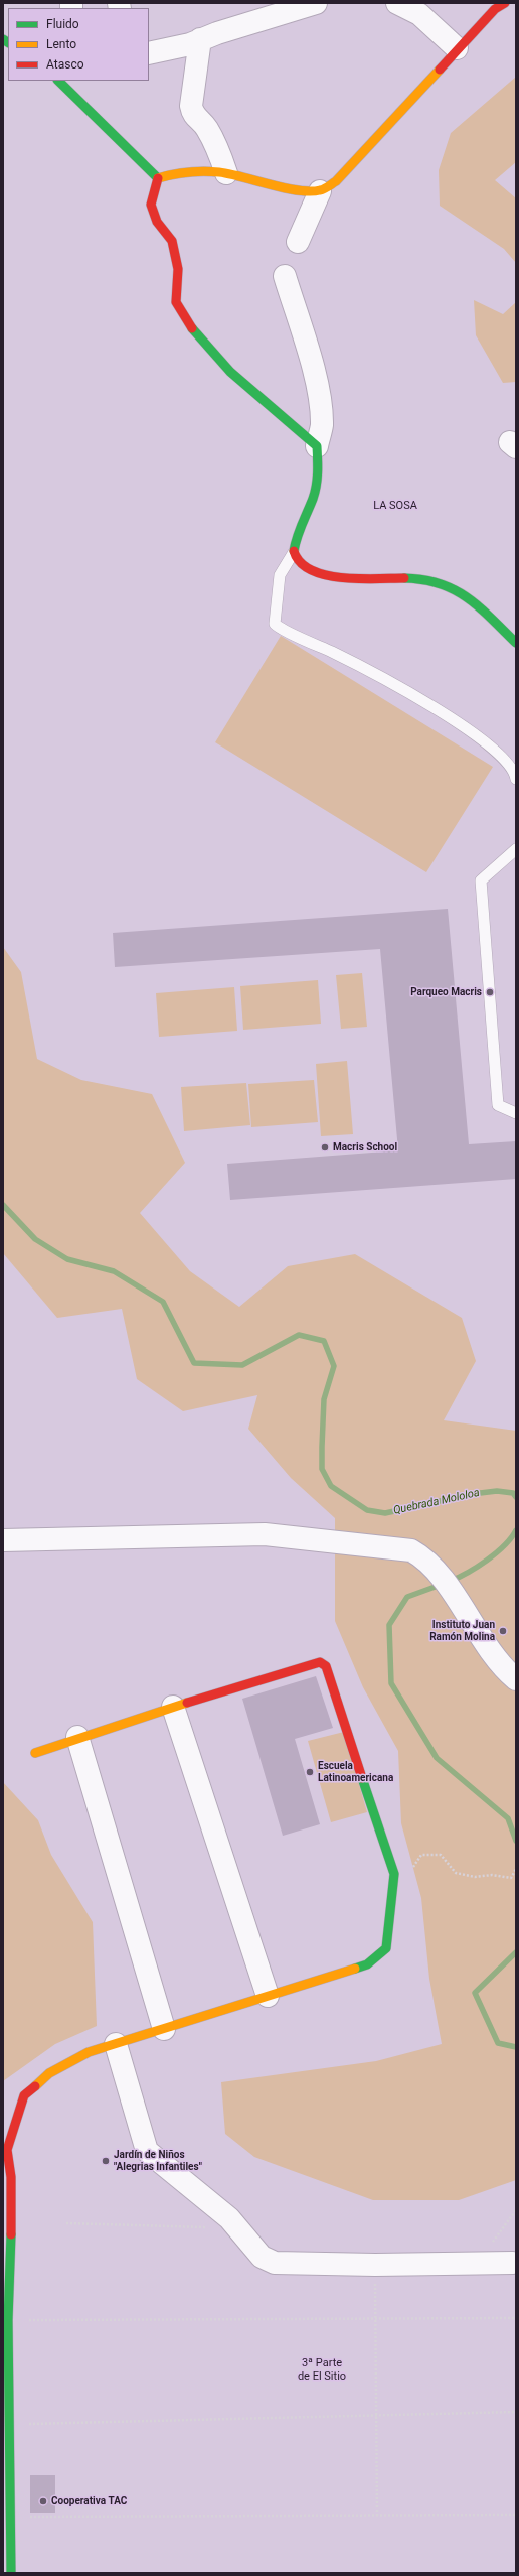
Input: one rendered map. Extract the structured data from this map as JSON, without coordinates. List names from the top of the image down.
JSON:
{
  "districts": ["LA SOSA", "3ª Parte de El Sitio"],
  "water": ["Quebrada Mololoa"],
  "places": [
    "Parqueo Macris",
    "Macris School",
    "Instituto Juan Ramón Molina",
    "Escuela Latinoamericana",
    "Jardín de Niños \"Alegrias Infantiles\"",
    "Cooperativa TAC"
  ],
  "legend": ["Fluido", "Lento", "Atasco"]
}
